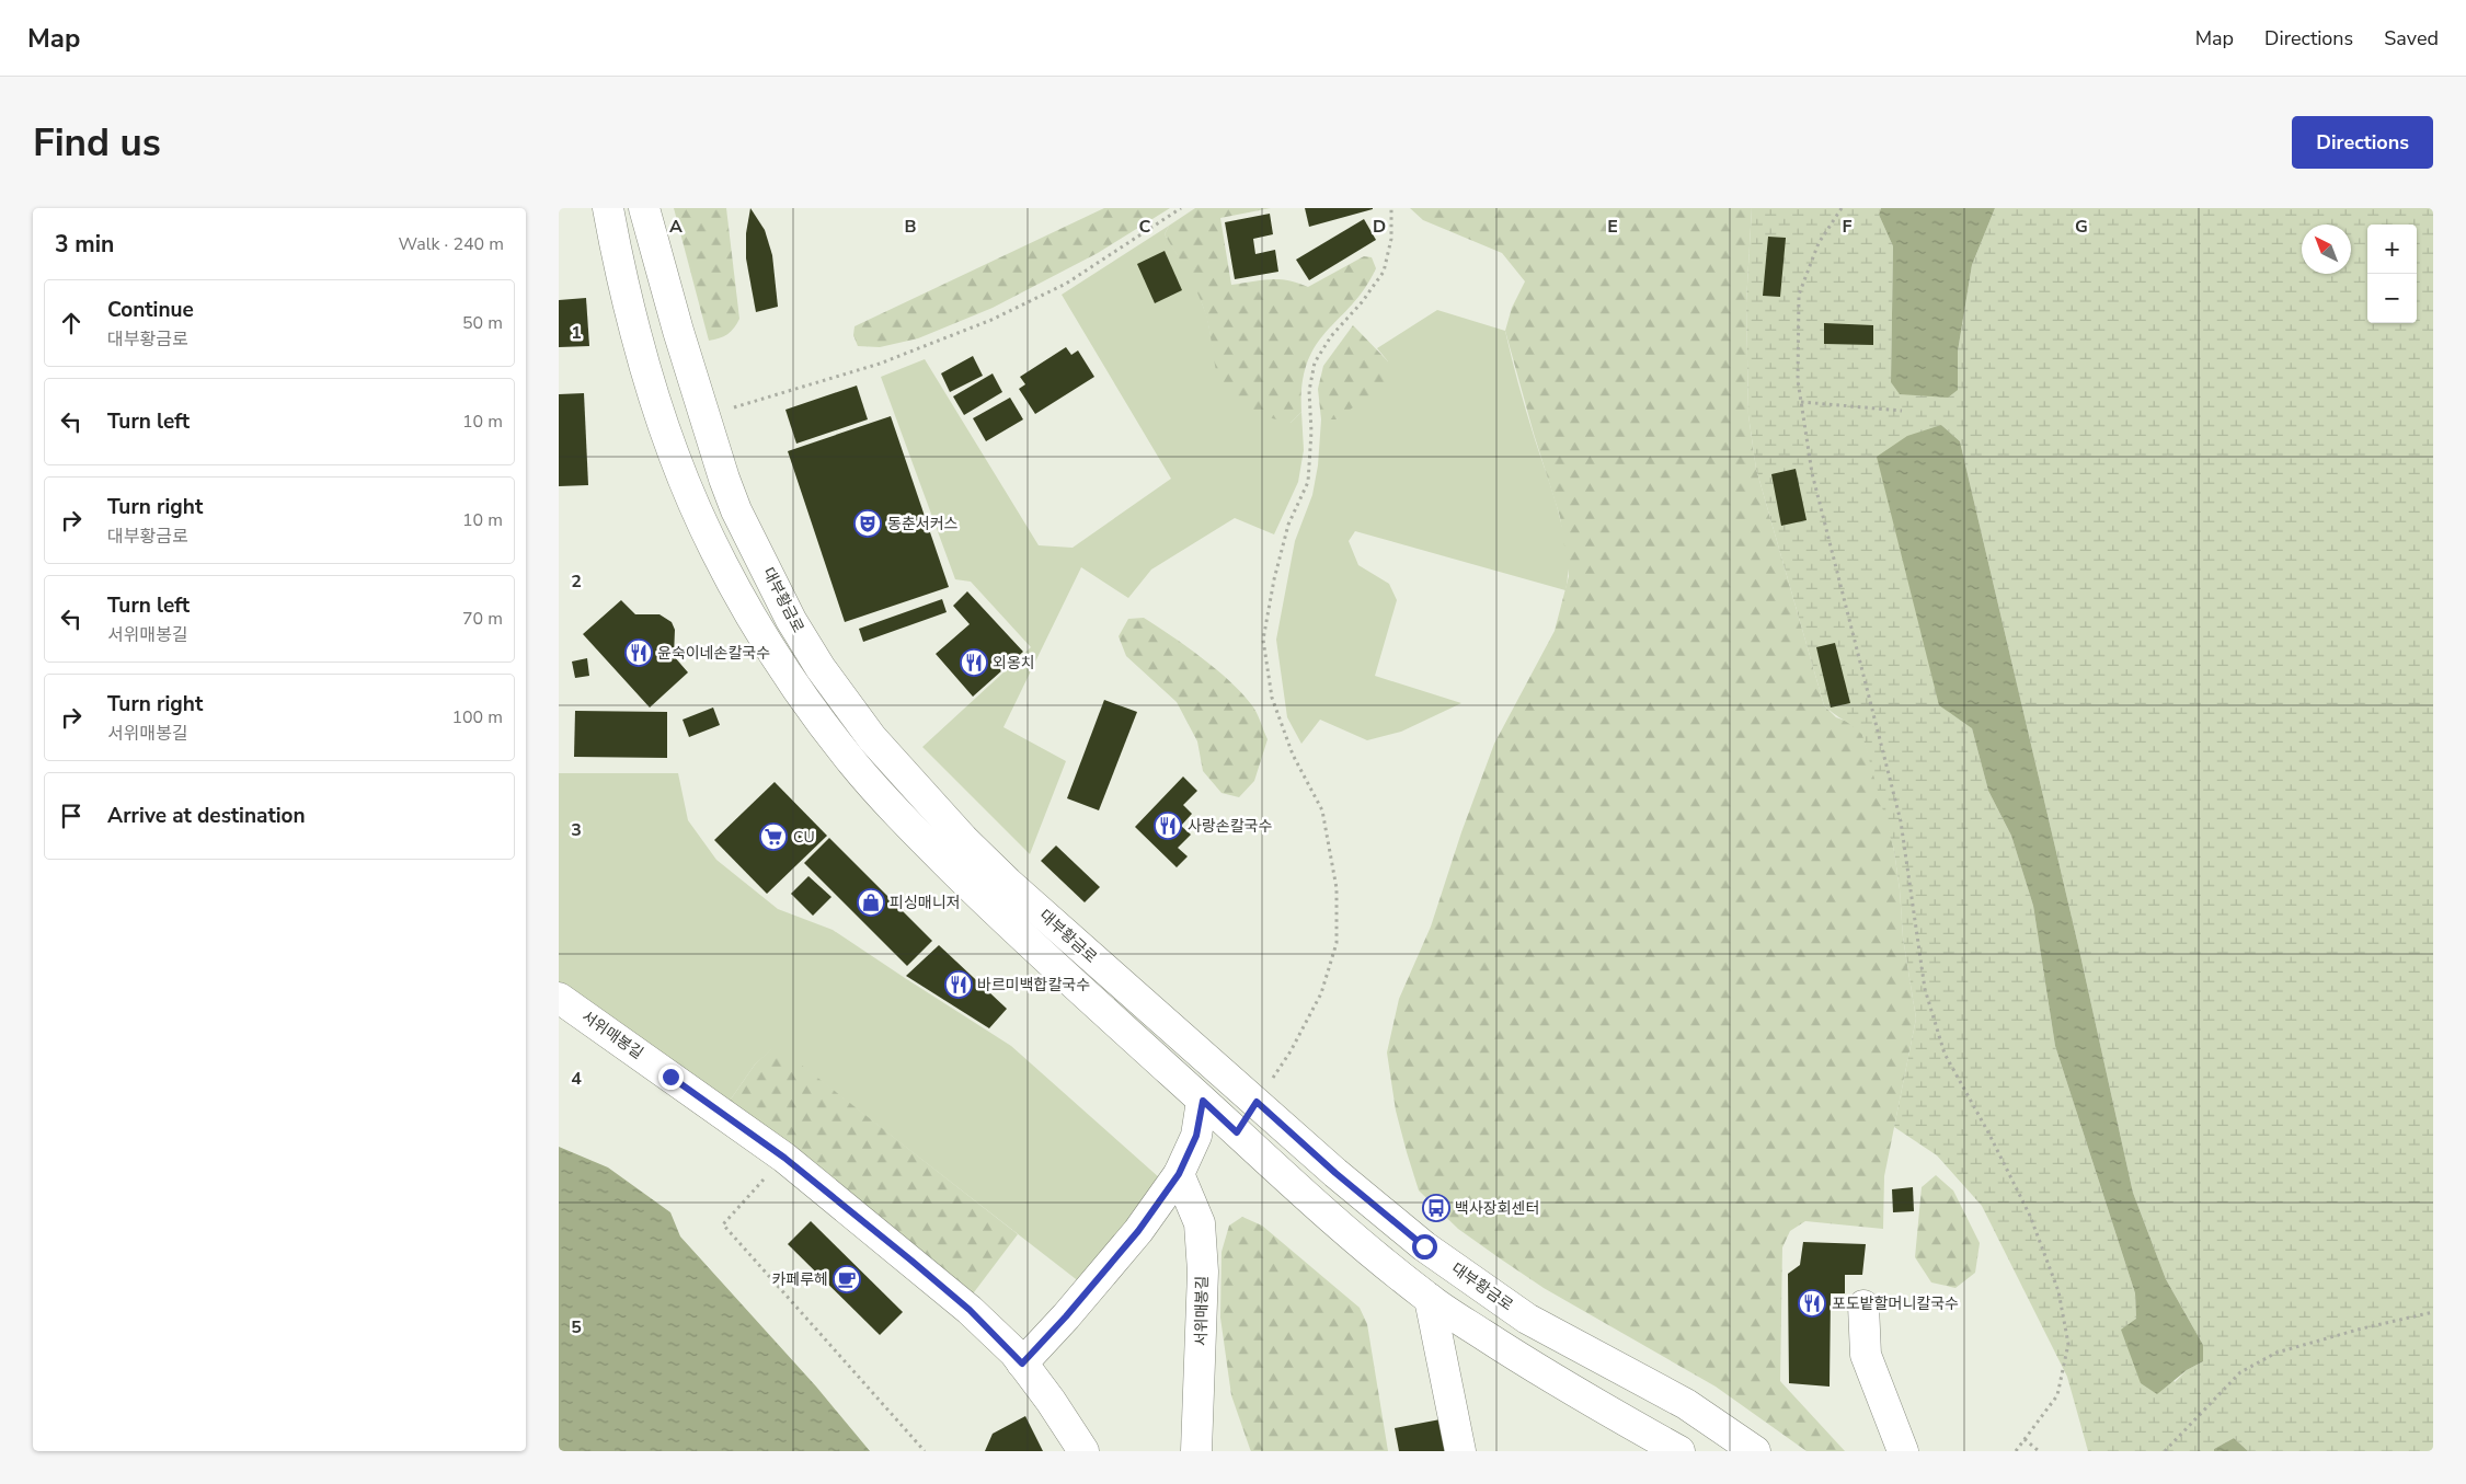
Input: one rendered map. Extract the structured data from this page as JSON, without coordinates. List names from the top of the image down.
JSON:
{
  "streets": {
    "main road": ["대부황금로", "서위매봉길"]
  },
  "places": {
    "theatre": ["동춘서커스"],
    "restaurant": [
      "윤숙이네손칼국수",
      "외옹치",
      "사랑손칼국수",
      "바르미백합칼국수",
      "포도밭할머니칼국수"
    ],
    "supermarket": ["CU"],
    "shop": ["피싱매니저"],
    "bus stop": ["백사장회센터"],
    "cafe": ["카페루헤"]
  },
  "north": "top left",
  "page": {
    "header": "Map",
    "nav": ["Map", "Directions", "Saved"],
    "buttons": "Directions",
    "title": "Find us",
    "heading": ["3 min", "Walk · 240 m"],
    "map_buttons": ["+", "−"],
    "list": [
      ["Continue", "대부황금로", "50 m"],
      ["Turn left", "10 m"],
      ["Turn right", "대부황금로", "10 m"],
      ["Turn left", "서위매봉길", "70 m"],
      ["Turn right", "서위매봉길", "100 m"],
      "Arrive at destination"
    ]
  },
  "grid": {
    "columns": [
      "A",
      "B",
      "C",
      "D",
      "E",
      "F",
      "G"
    ],
    "rows": [
      "1",
      "2",
      "3",
      "4",
      "5"
    ]
  }
}
